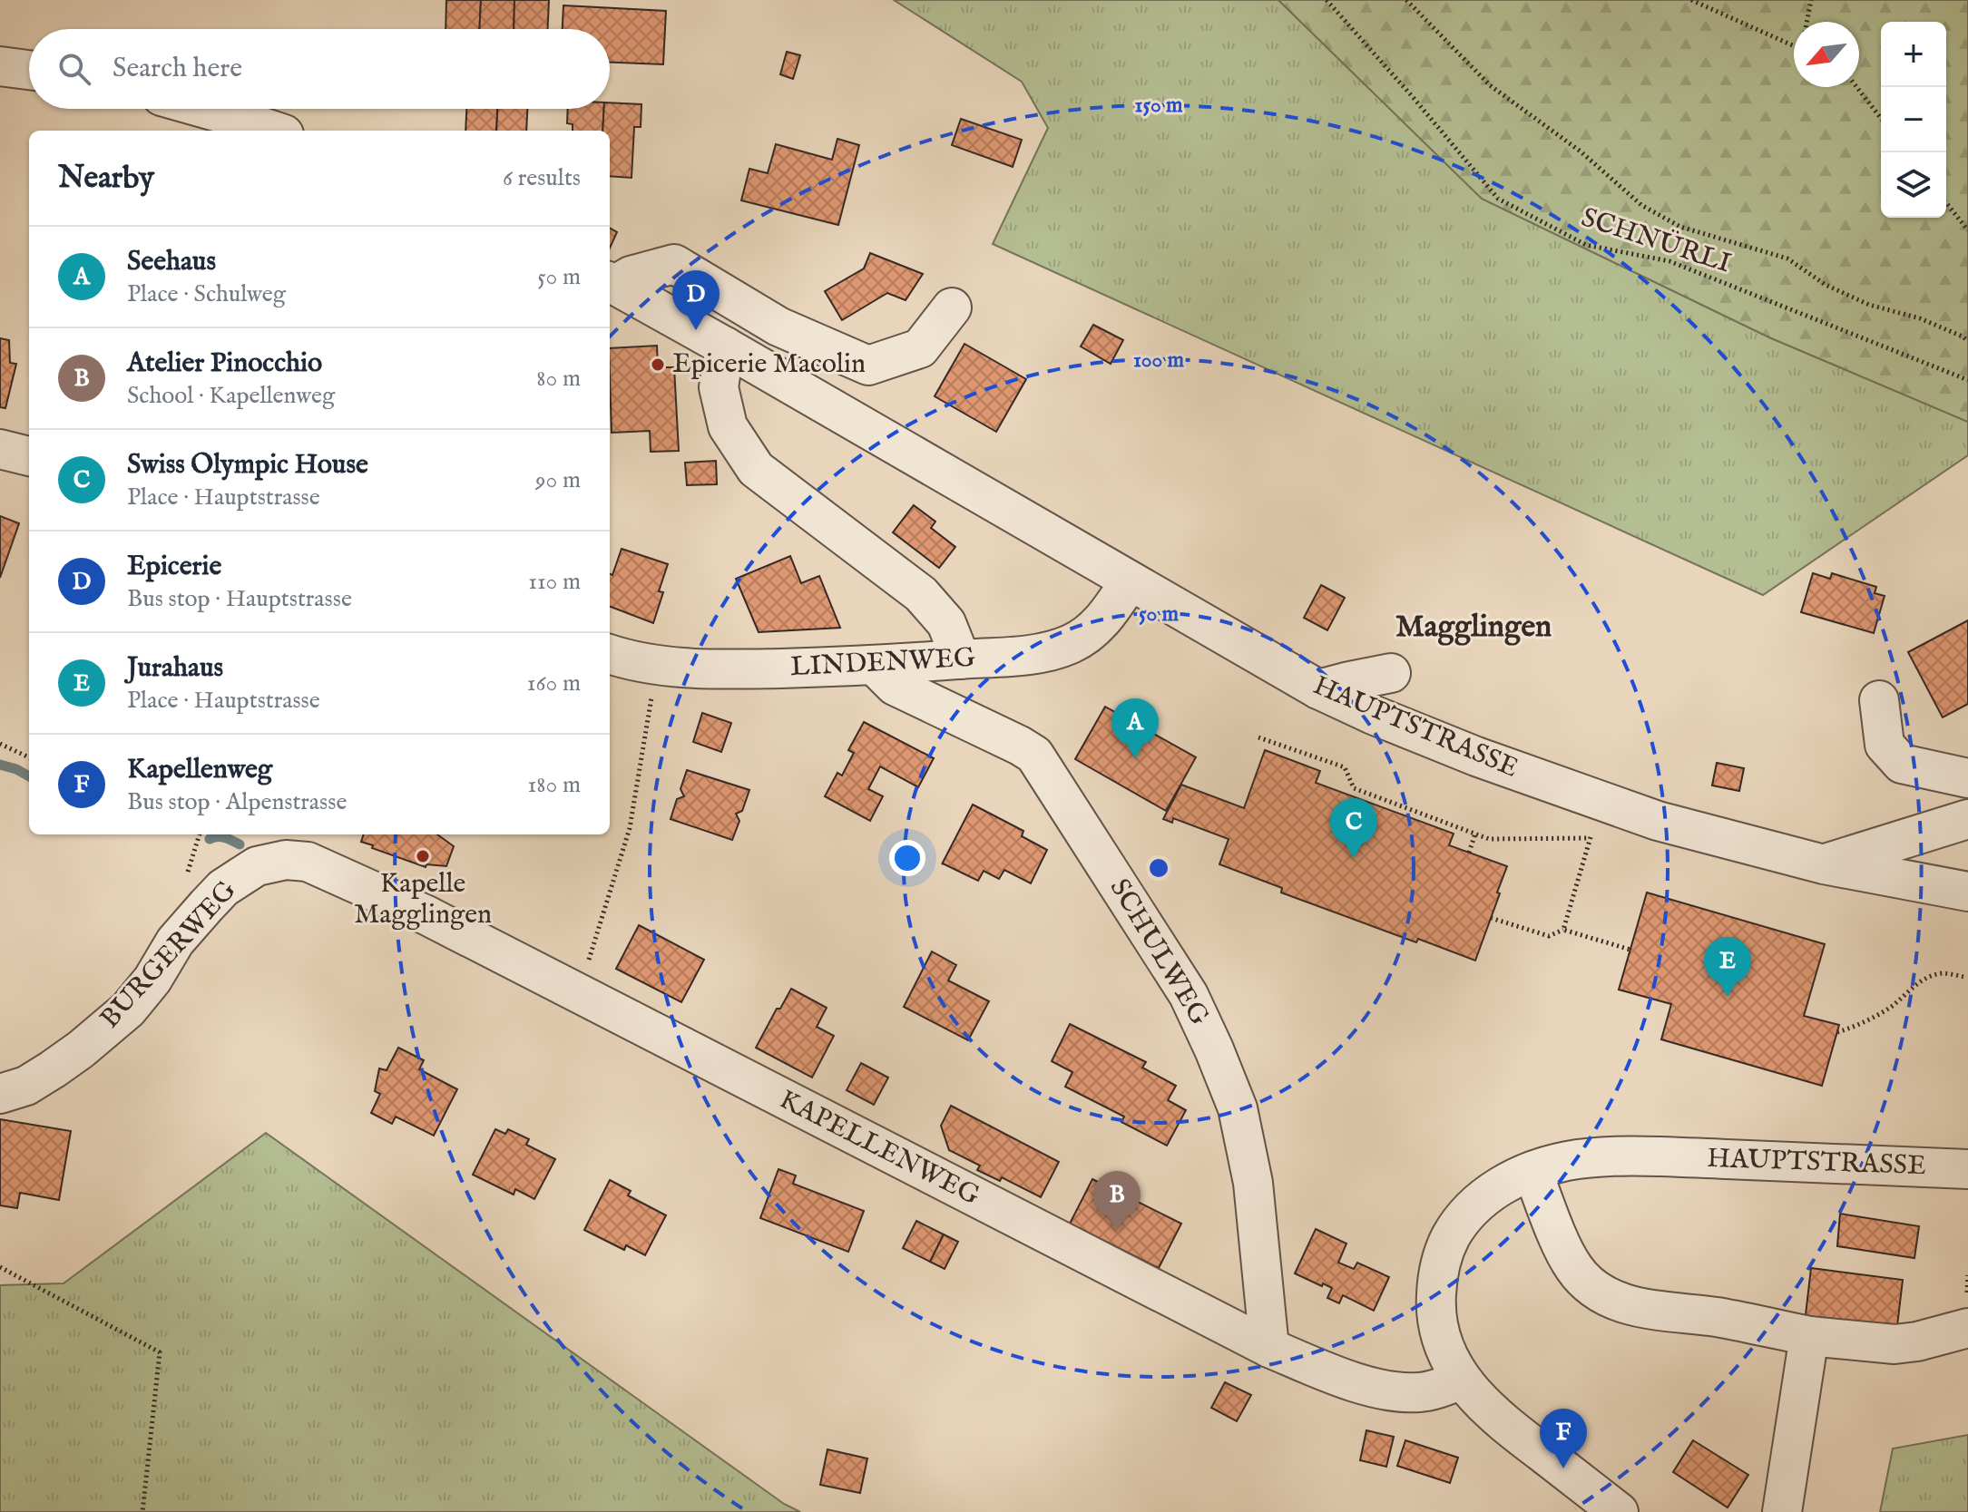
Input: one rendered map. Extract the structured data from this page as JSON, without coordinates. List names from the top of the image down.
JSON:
{
  "streets": {
    "street": [
      "LINDENWEG",
      "HAUPTSTRASSE",
      "SCHULWEG",
      "BURGERWEG",
      "KAPELLENWEG"
    ],
    "path": ["SCHNÜRLI"]
  },
  "crossings": [
    ["LINDENWEG", "HAUPTSTRASSE"],
    ["LINDENWEG", "SCHULWEG"],
    ["HAUPTSTRASSE", "KAPELLENWEG"],
    ["SCHULWEG", "KAPELLENWEG"],
    ["BURGERWEG", "KAPELLENWEG"]
  ],
  "districts": ["Magglingen"],
  "places": ["Epicerie Macolin", "Kapelle Magglingen"],
  "north": "bottom left",
  "page": {
    "map_buttons": ["+", "−"],
    "search": "Search here",
    "heading": ["Nearby", "6 results"],
    "list": [
      {
        "mark": "A",
        "name": "Seehaus",
        "note": "Place · Schulweg",
        "value": "50 m"
      },
      {
        "mark": "B",
        "name": "Atelier Pinocchio",
        "note": "School · Kapellenweg",
        "value": "80 m"
      },
      {
        "mark": "C",
        "name": "Swiss Olympic House",
        "note": "Place · Hauptstrasse",
        "value": "90 m"
      },
      {
        "mark": "D",
        "name": "Epicerie",
        "note": "Bus stop · Hauptstrasse",
        "value": "110 m"
      },
      {
        "mark": "E",
        "name": "Jurahaus",
        "note": "Place · Hauptstrasse",
        "value": "160 m"
      },
      {
        "mark": "F",
        "name": "Kapellenweg",
        "note": "Bus stop · Alpenstrasse",
        "value": "180 m"
      }
    ],
    "pins": [
      "D",
      "A",
      "C",
      "E",
      "B",
      "F"
    ]
  },
  "rings": ["150 m", "100 m", "50 m"]
}
